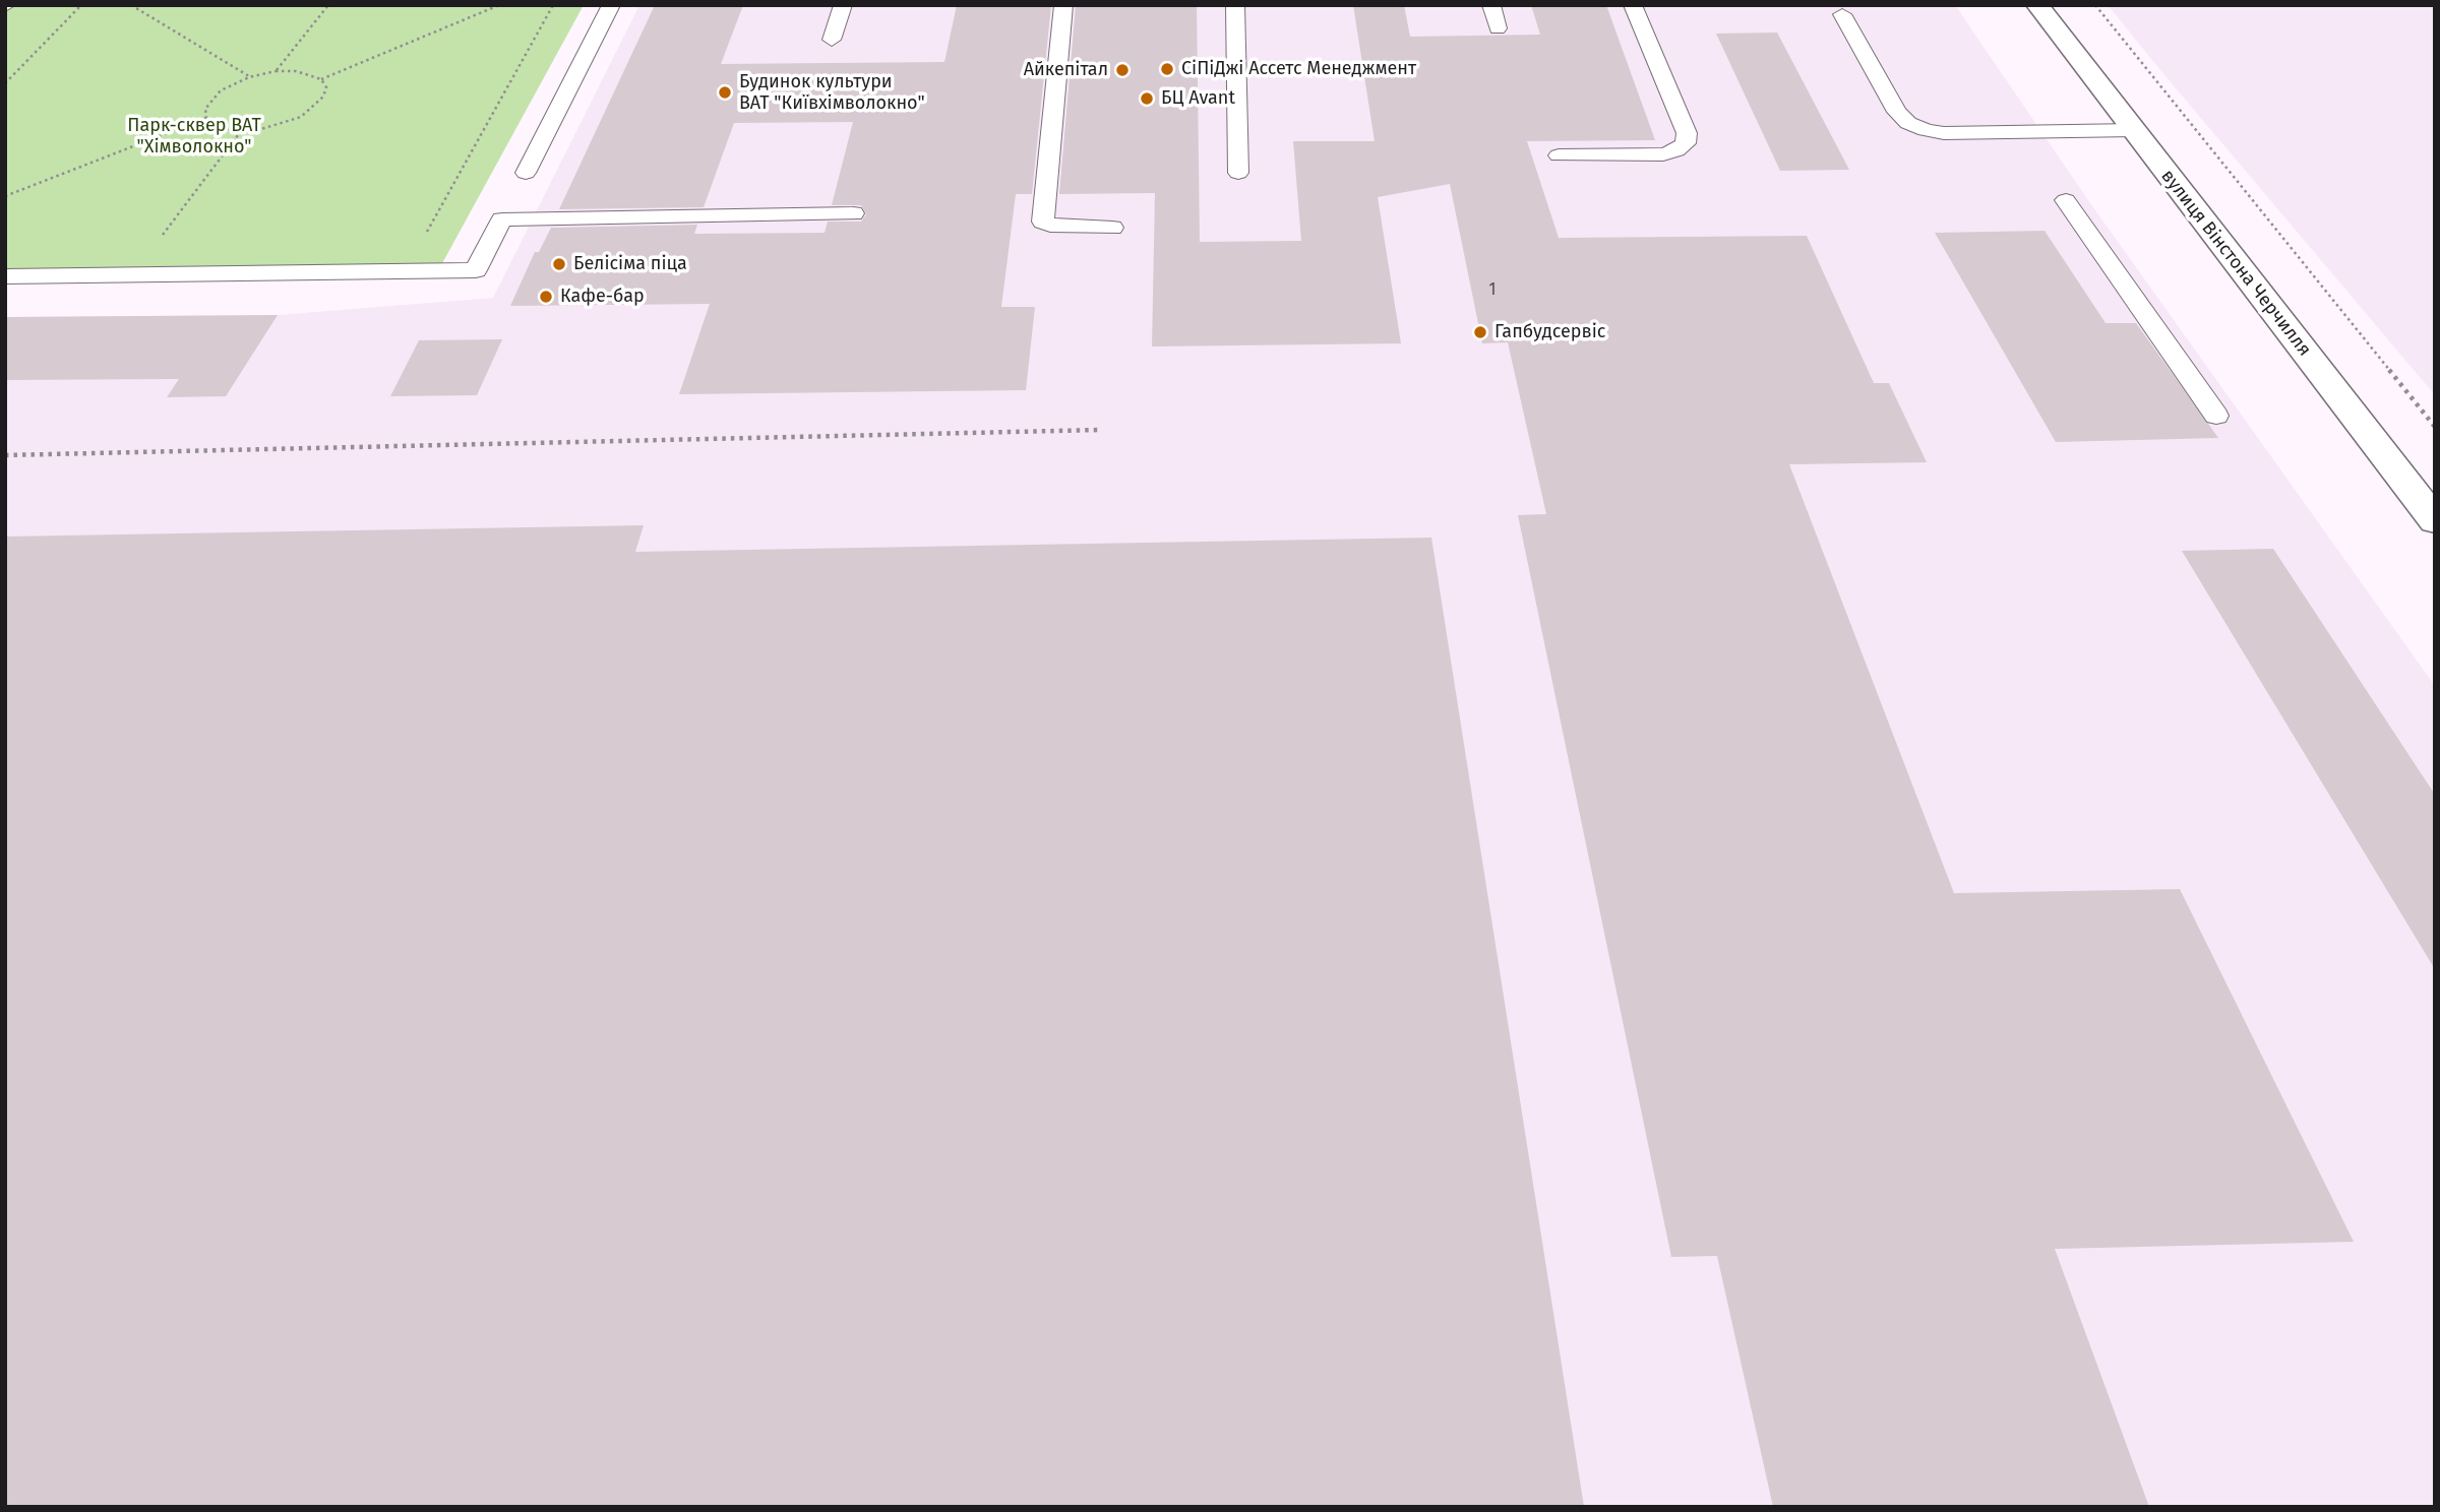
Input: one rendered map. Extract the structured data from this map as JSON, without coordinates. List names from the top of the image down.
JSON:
{
  "streets": {
    "street": ["вулиця Вінстона Черчилля"]
  },
  "parks": ["Парк-сквер ВАТ \"Хімволокно\""],
  "places": [
    "СіПіДжі Ассетс Менеджмент",
    "Айкепітал",
    "Будинок культури ВАТ \"Київхімволокно\"",
    "БЦ Avant",
    "Белісіма піца",
    "Кафе-бар",
    "Гапбудсервіс"
  ],
  "house_numbers": ["1"]
}
